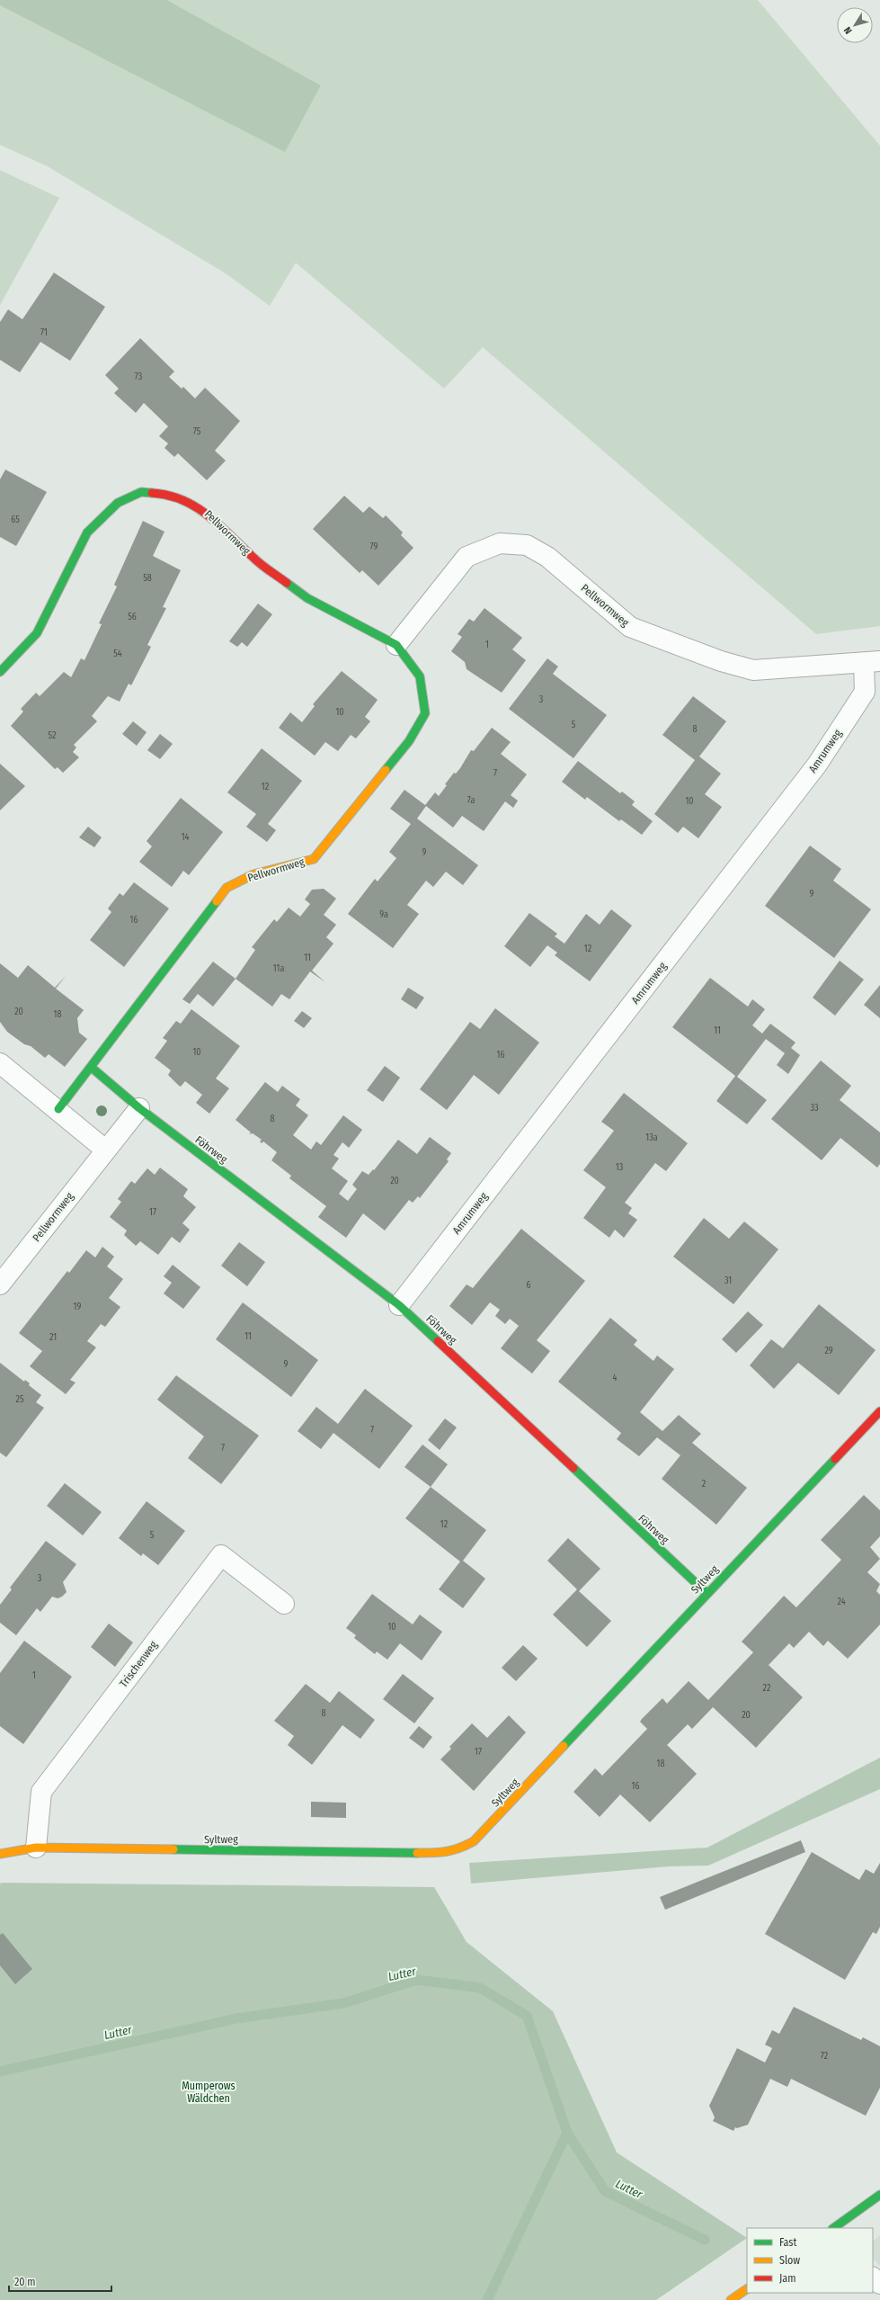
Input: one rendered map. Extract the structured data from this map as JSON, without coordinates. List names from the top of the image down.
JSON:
{
  "streets": {
    "street": [
      "Pellwormweg",
      "Amrumweg",
      "Föhrweg",
      "Syltweg",
      "Trischenweg"
    ]
  },
  "crossings": [
    ["Pellwormweg", "Amrumweg"],
    ["Pellwormweg", "Föhrweg"],
    ["Amrumweg", "Föhrweg"],
    ["Föhrweg", "Syltweg"],
    ["Syltweg", "Trischenweg"]
  ],
  "water": ["Lutter"],
  "parks": ["Mumperows Wäldchen"],
  "house_numbers": [
    "71",
    "73",
    "75",
    "65",
    "79",
    "58",
    "56",
    "1",
    "54",
    "3",
    "10",
    "5",
    "8",
    "52",
    "7",
    "12",
    "7a",
    "10",
    "14",
    "9",
    "9",
    "9a",
    "16",
    "12",
    "11",
    "11a",
    "20",
    "18",
    "11",
    "10",
    "16",
    "33",
    "8",
    "13a",
    "13",
    "20",
    "17",
    "31",
    "6",
    "19",
    "11",
    "21",
    "29",
    "9",
    "4",
    "25",
    "7",
    "7",
    "2",
    "12",
    "5",
    "3",
    "24",
    "10",
    "1",
    "22",
    "8",
    "20",
    "17",
    "18",
    "16",
    "72"
  ],
  "legend": ["Fast", "Slow", "Jam"],
  "scale_bar": "20 m",
  "north": "bottom left"
}
